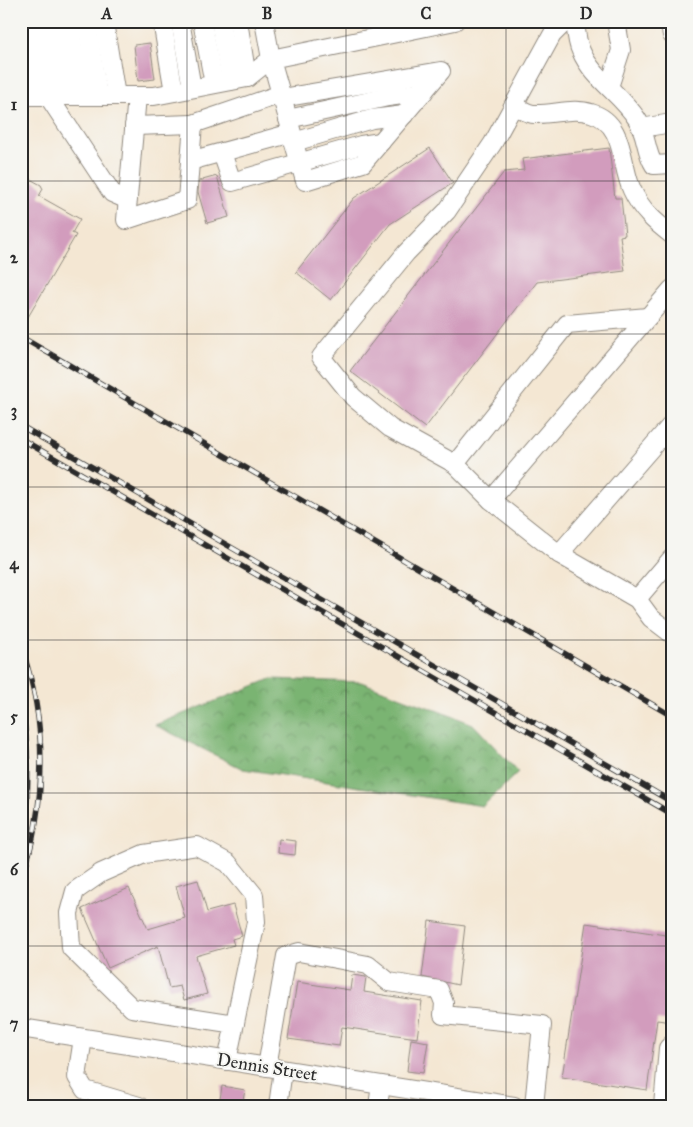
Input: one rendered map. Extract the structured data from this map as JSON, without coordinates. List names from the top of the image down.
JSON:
{
  "streets": {
    "street": ["Dennis Street"]
  },
  "grid": {
    "columns": [
      "A",
      "B",
      "C",
      "D"
    ],
    "rows": [
      "1",
      "2",
      "3",
      "4",
      "5",
      "6",
      "7"
    ]
  }
}
